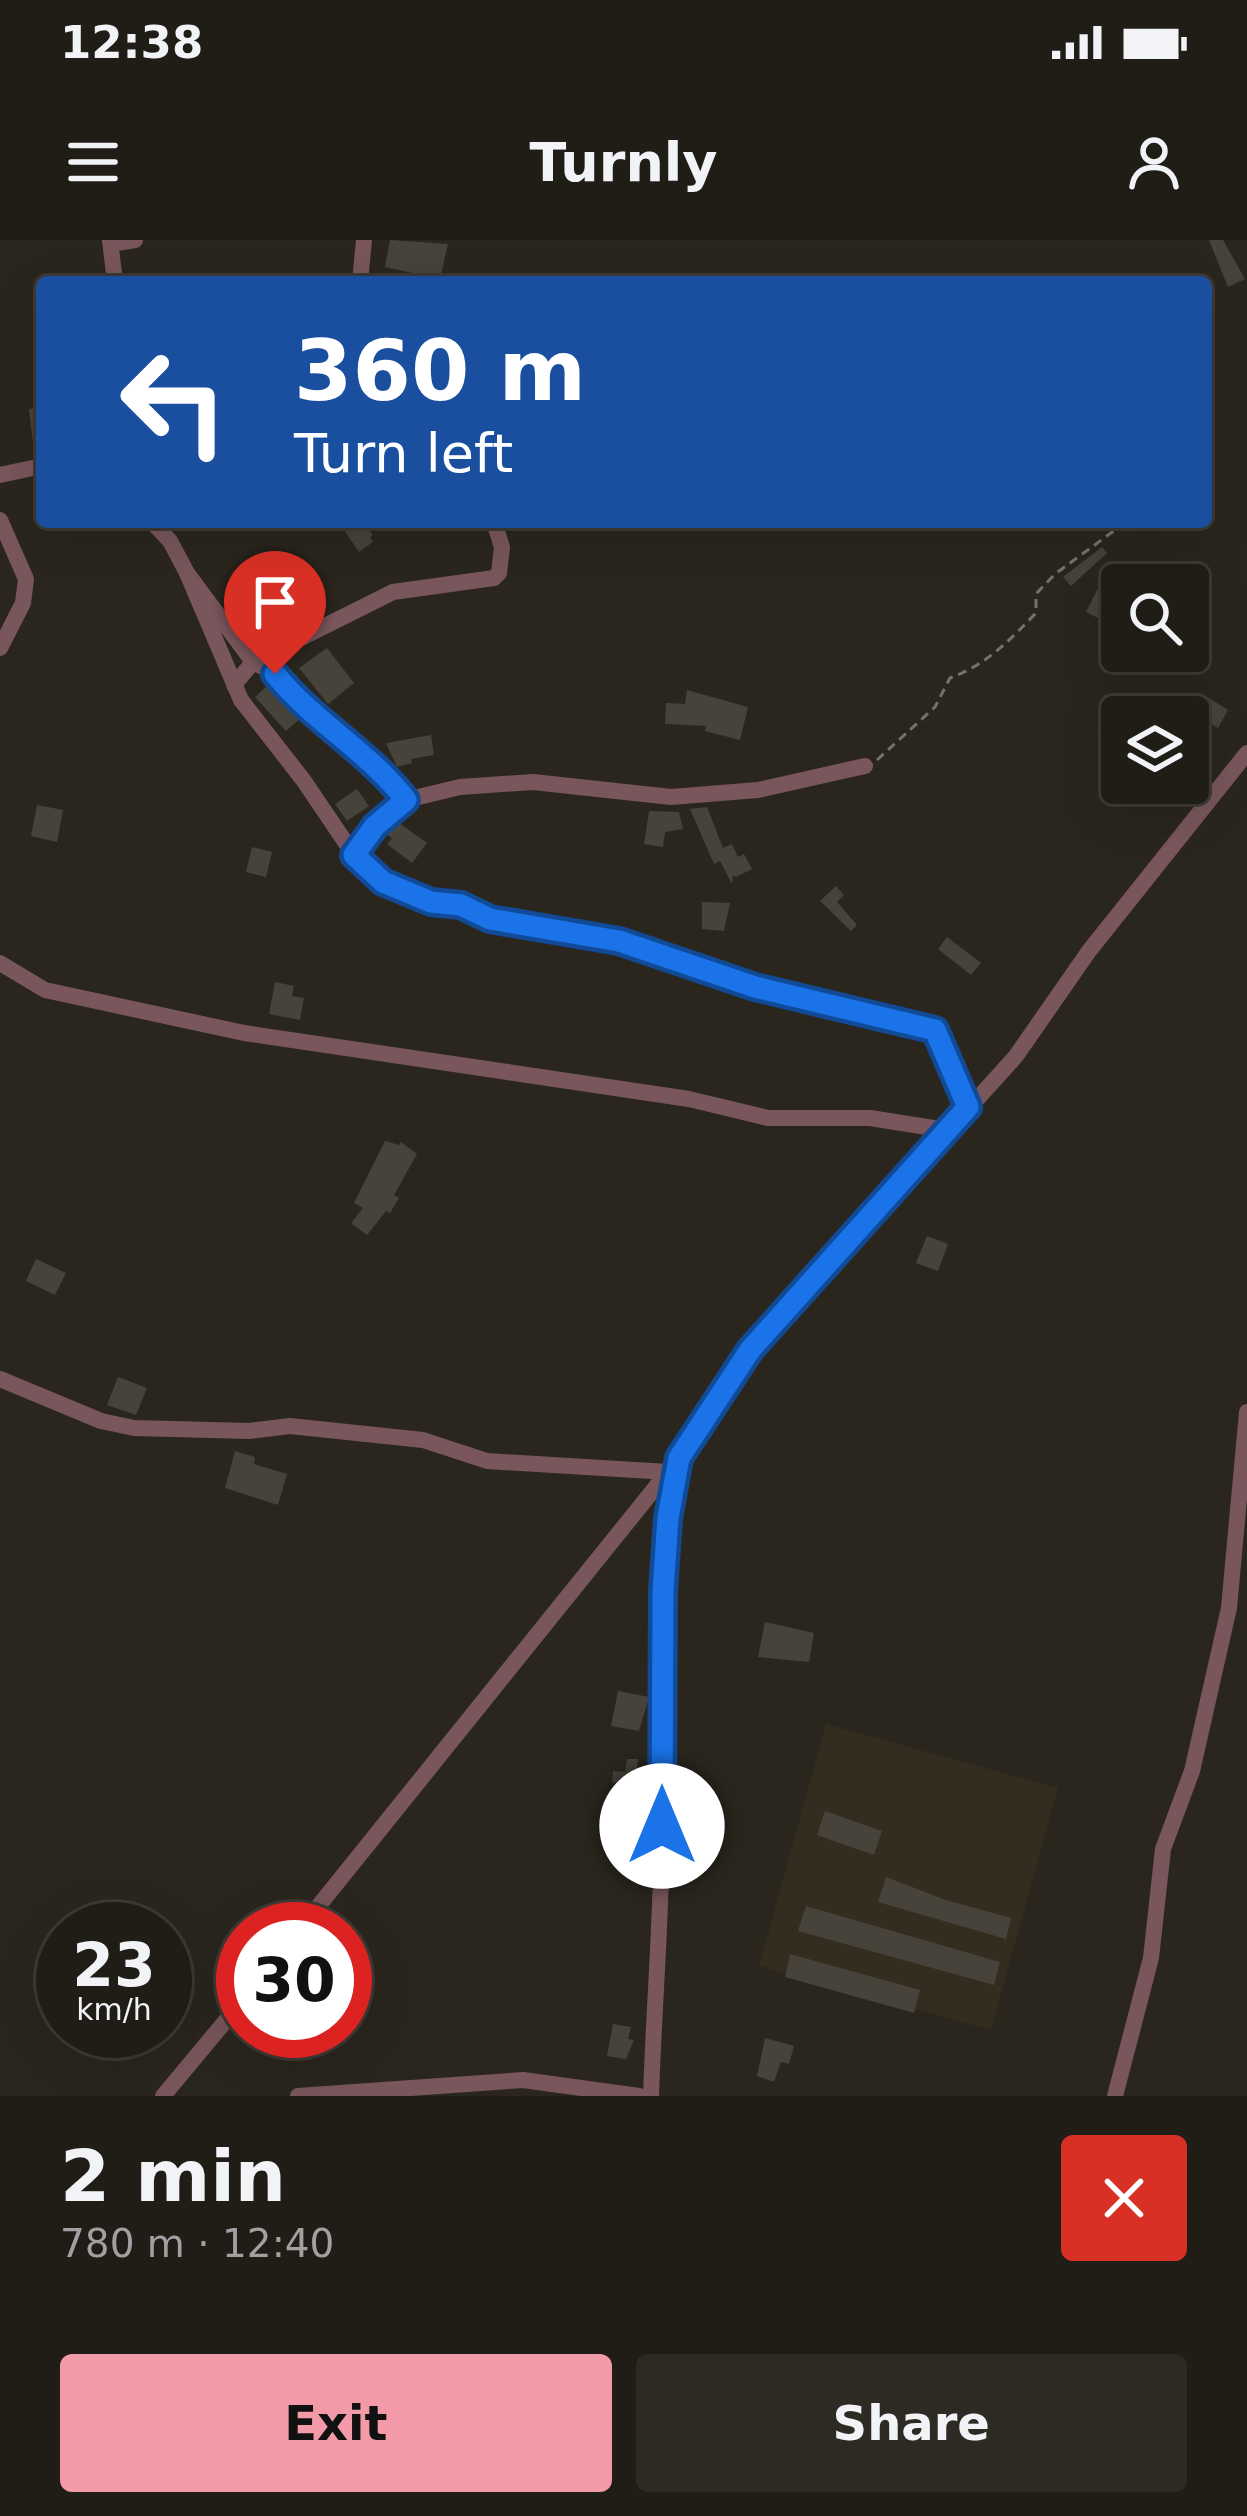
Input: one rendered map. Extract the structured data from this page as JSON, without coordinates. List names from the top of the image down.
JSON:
{
  "page": {
    "status": "12:38",
    "header": "Turnly",
    "turn": ["360 m", "Turn left"],
    "speed": "23 km/h",
    "limit": "30",
    "heading": ["2 min", "780 m · 12:40"],
    "buttons": ["Exit", "Share"]
  }
}
